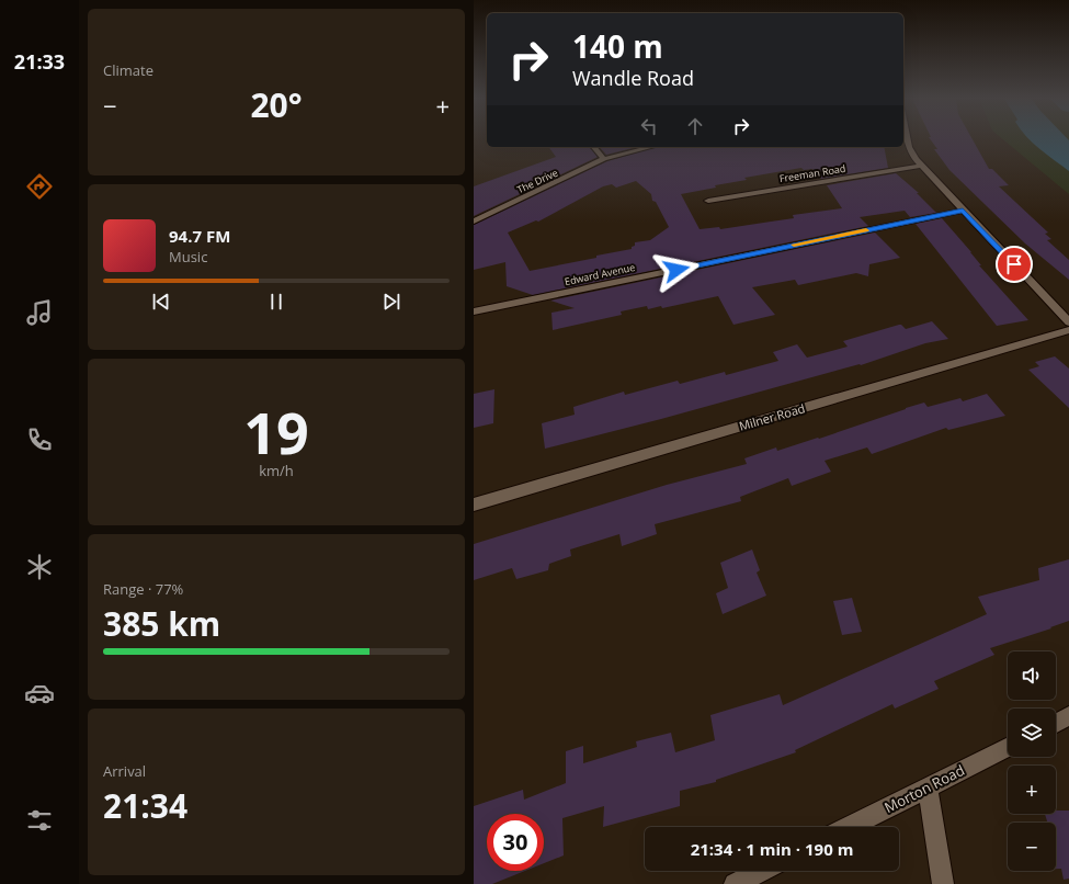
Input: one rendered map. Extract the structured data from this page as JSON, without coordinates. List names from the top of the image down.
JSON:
{
  "streets": {
    "street": [
      "Freeman Road",
      "The Drive",
      "Edward Avenue",
      "Milner Road",
      "Morton Road"
    ]
  },
  "page": {
    "tabs": "21:33",
    "tile": [
      "Climate",
      ["19", "km/h"],
      ["Range · 77%", "385 km"],
      ["Arrival", "21:34"]
    ],
    "turn": ["140 m", "Wandle Road"],
    "heat": ["−", "20°", "+"],
    "song": ["94.7 FM", "Music"],
    "map_buttons": ["+", "−"],
    "limit": "30",
    "trip": "21:34 · 1 min · 190 m"
  }
}
